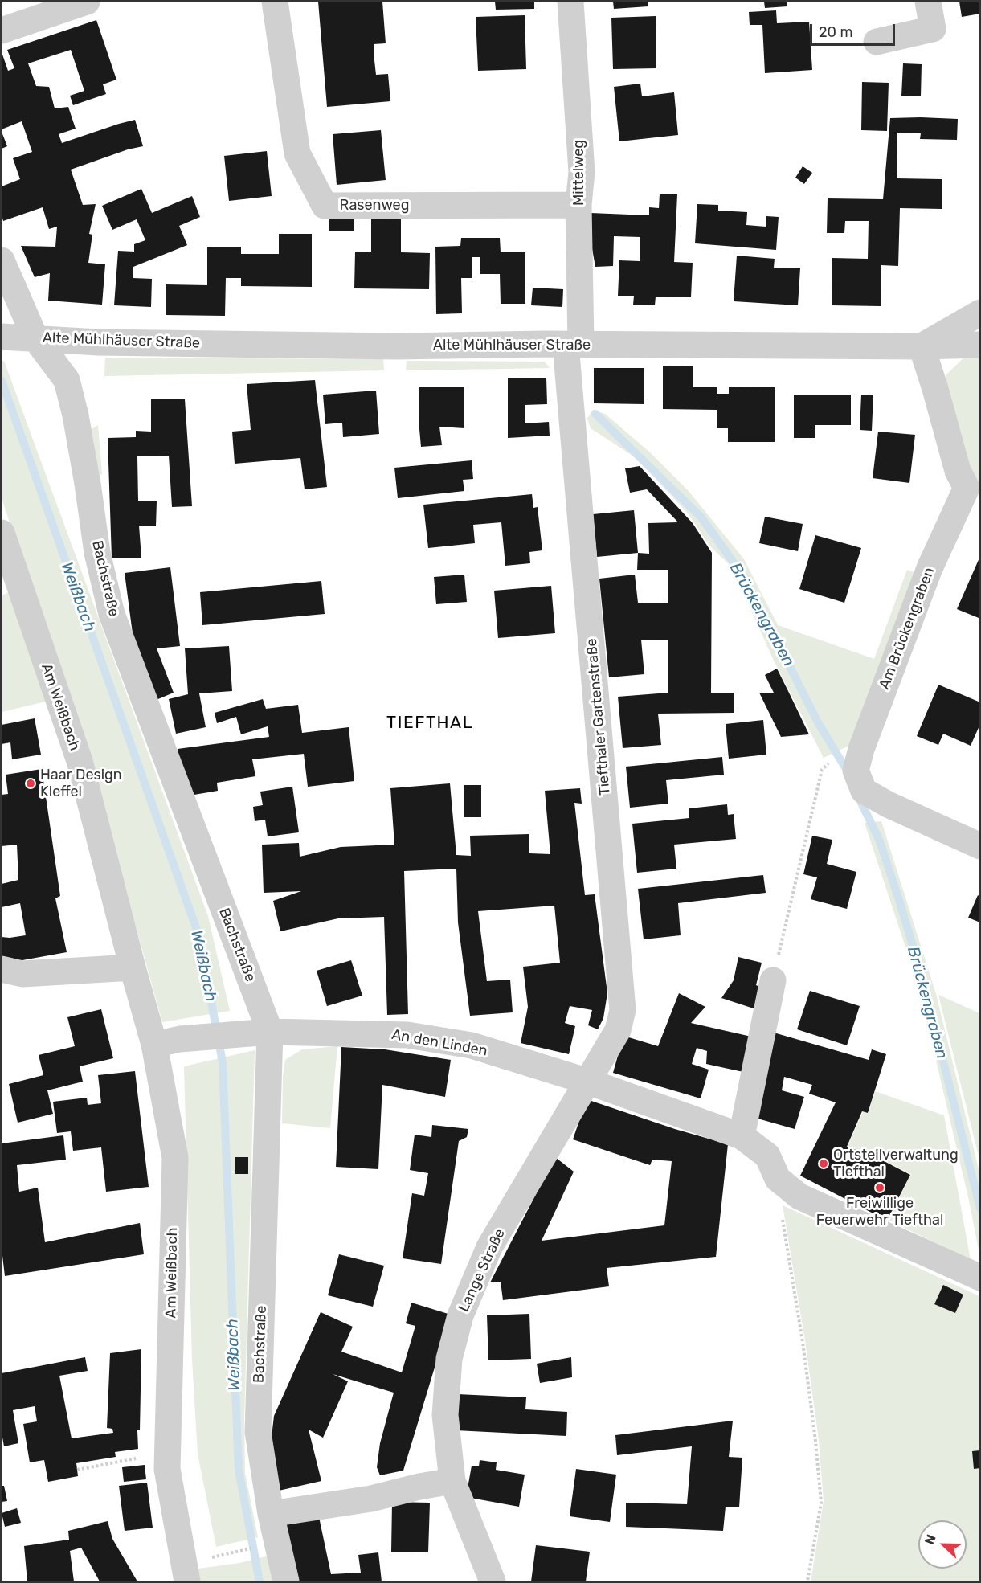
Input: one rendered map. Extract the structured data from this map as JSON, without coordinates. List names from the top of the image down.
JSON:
{
  "streets": {
    "street": [
      "Mittelweg",
      "Rasenweg",
      "Alte Mühlhäuser Straße",
      "Bachstraße",
      "Am Brückengraben",
      "Am Weißbach",
      "Tiefthaler Gartenstraße",
      "An den Linden",
      "Lange Straße"
    ]
  },
  "crossings": [
    ["Mittelweg", "Rasenweg"],
    ["Mittelweg", "Alte Mühlhäuser Straße"],
    ["Mittelweg", "Tiefthaler Gartenstraße"],
    ["Alte Mühlhäuser Straße", "Bachstraße"],
    ["Alte Mühlhäuser Straße", "Am Brückengraben"],
    ["Alte Mühlhäuser Straße", "Tiefthaler Gartenstraße"],
    ["Bachstraße", "An den Linden"],
    ["Am Weißbach", "An den Linden"],
    ["Tiefthaler Gartenstraße", "An den Linden"],
    ["Tiefthaler Gartenstraße", "Lange Straße"],
    ["An den Linden", "Lange Straße"]
  ],
  "districts": ["TIEFTHAL"],
  "water": ["Weißbach", "Brückengraben"],
  "places": ["Haar Design Kleffel", "Ortsteilverwaltung Tiefthal", "Freiwillige Feuerwehr Tiefthal"],
  "scale_bar": "20 m",
  "north": "left"
}
